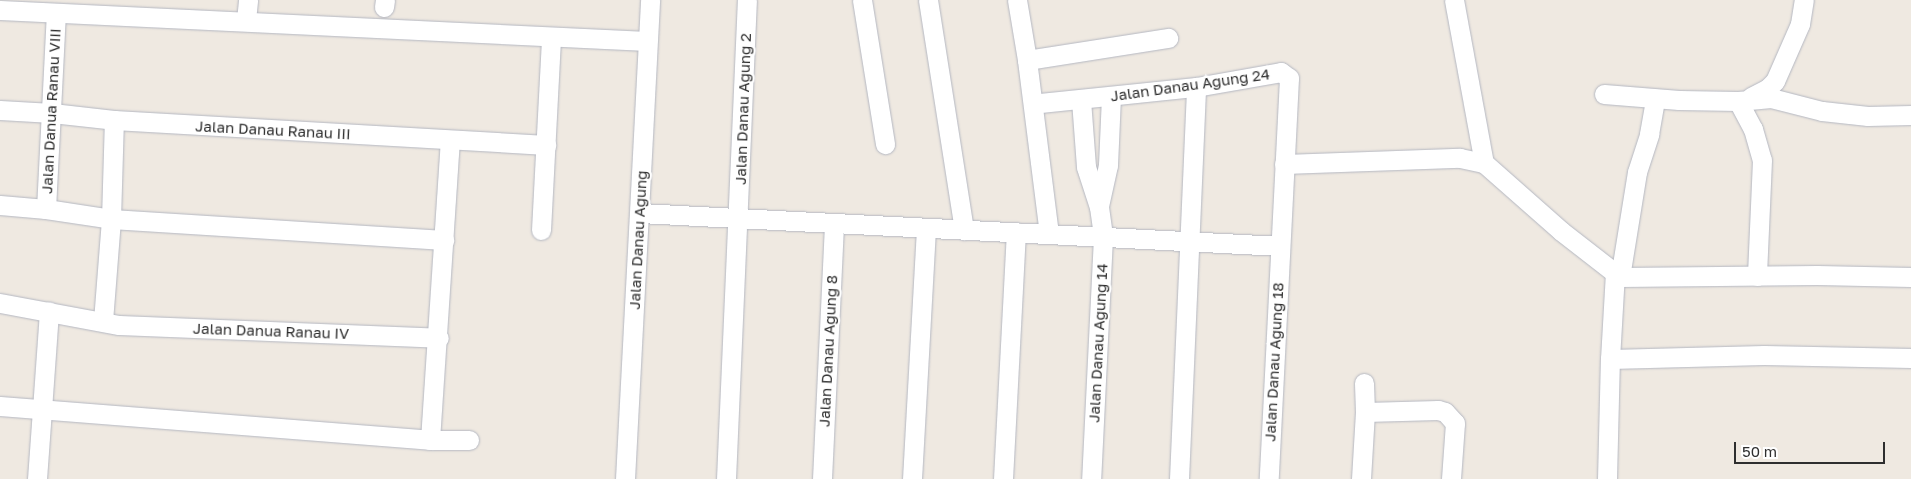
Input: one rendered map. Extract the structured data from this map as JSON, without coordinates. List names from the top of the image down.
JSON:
{
  "streets": {
    "street": [
      "Jalan Danau Agung 24",
      "Jalan Danau Agung 2",
      "Jalan Danua Ranau VIII",
      "Jalan Danau Ranau III",
      "Jalan Danau Agung",
      "Jalan Danua Ranau IV",
      "Jalan Danau Agung 14",
      "Jalan Danau Agung 8",
      "Jalan Danau Agung 18"
    ]
  },
  "crossings": [
    ["Jalan Danau Agung 24", "Jalan Danau Agung 14"],
    ["Jalan Danau Agung 24", "Jalan Danau Agung 18"],
    ["Jalan Danua Ranau VIII", "Jalan Danau Ranau III"]
  ],
  "scale_bar": "50 m"
}
